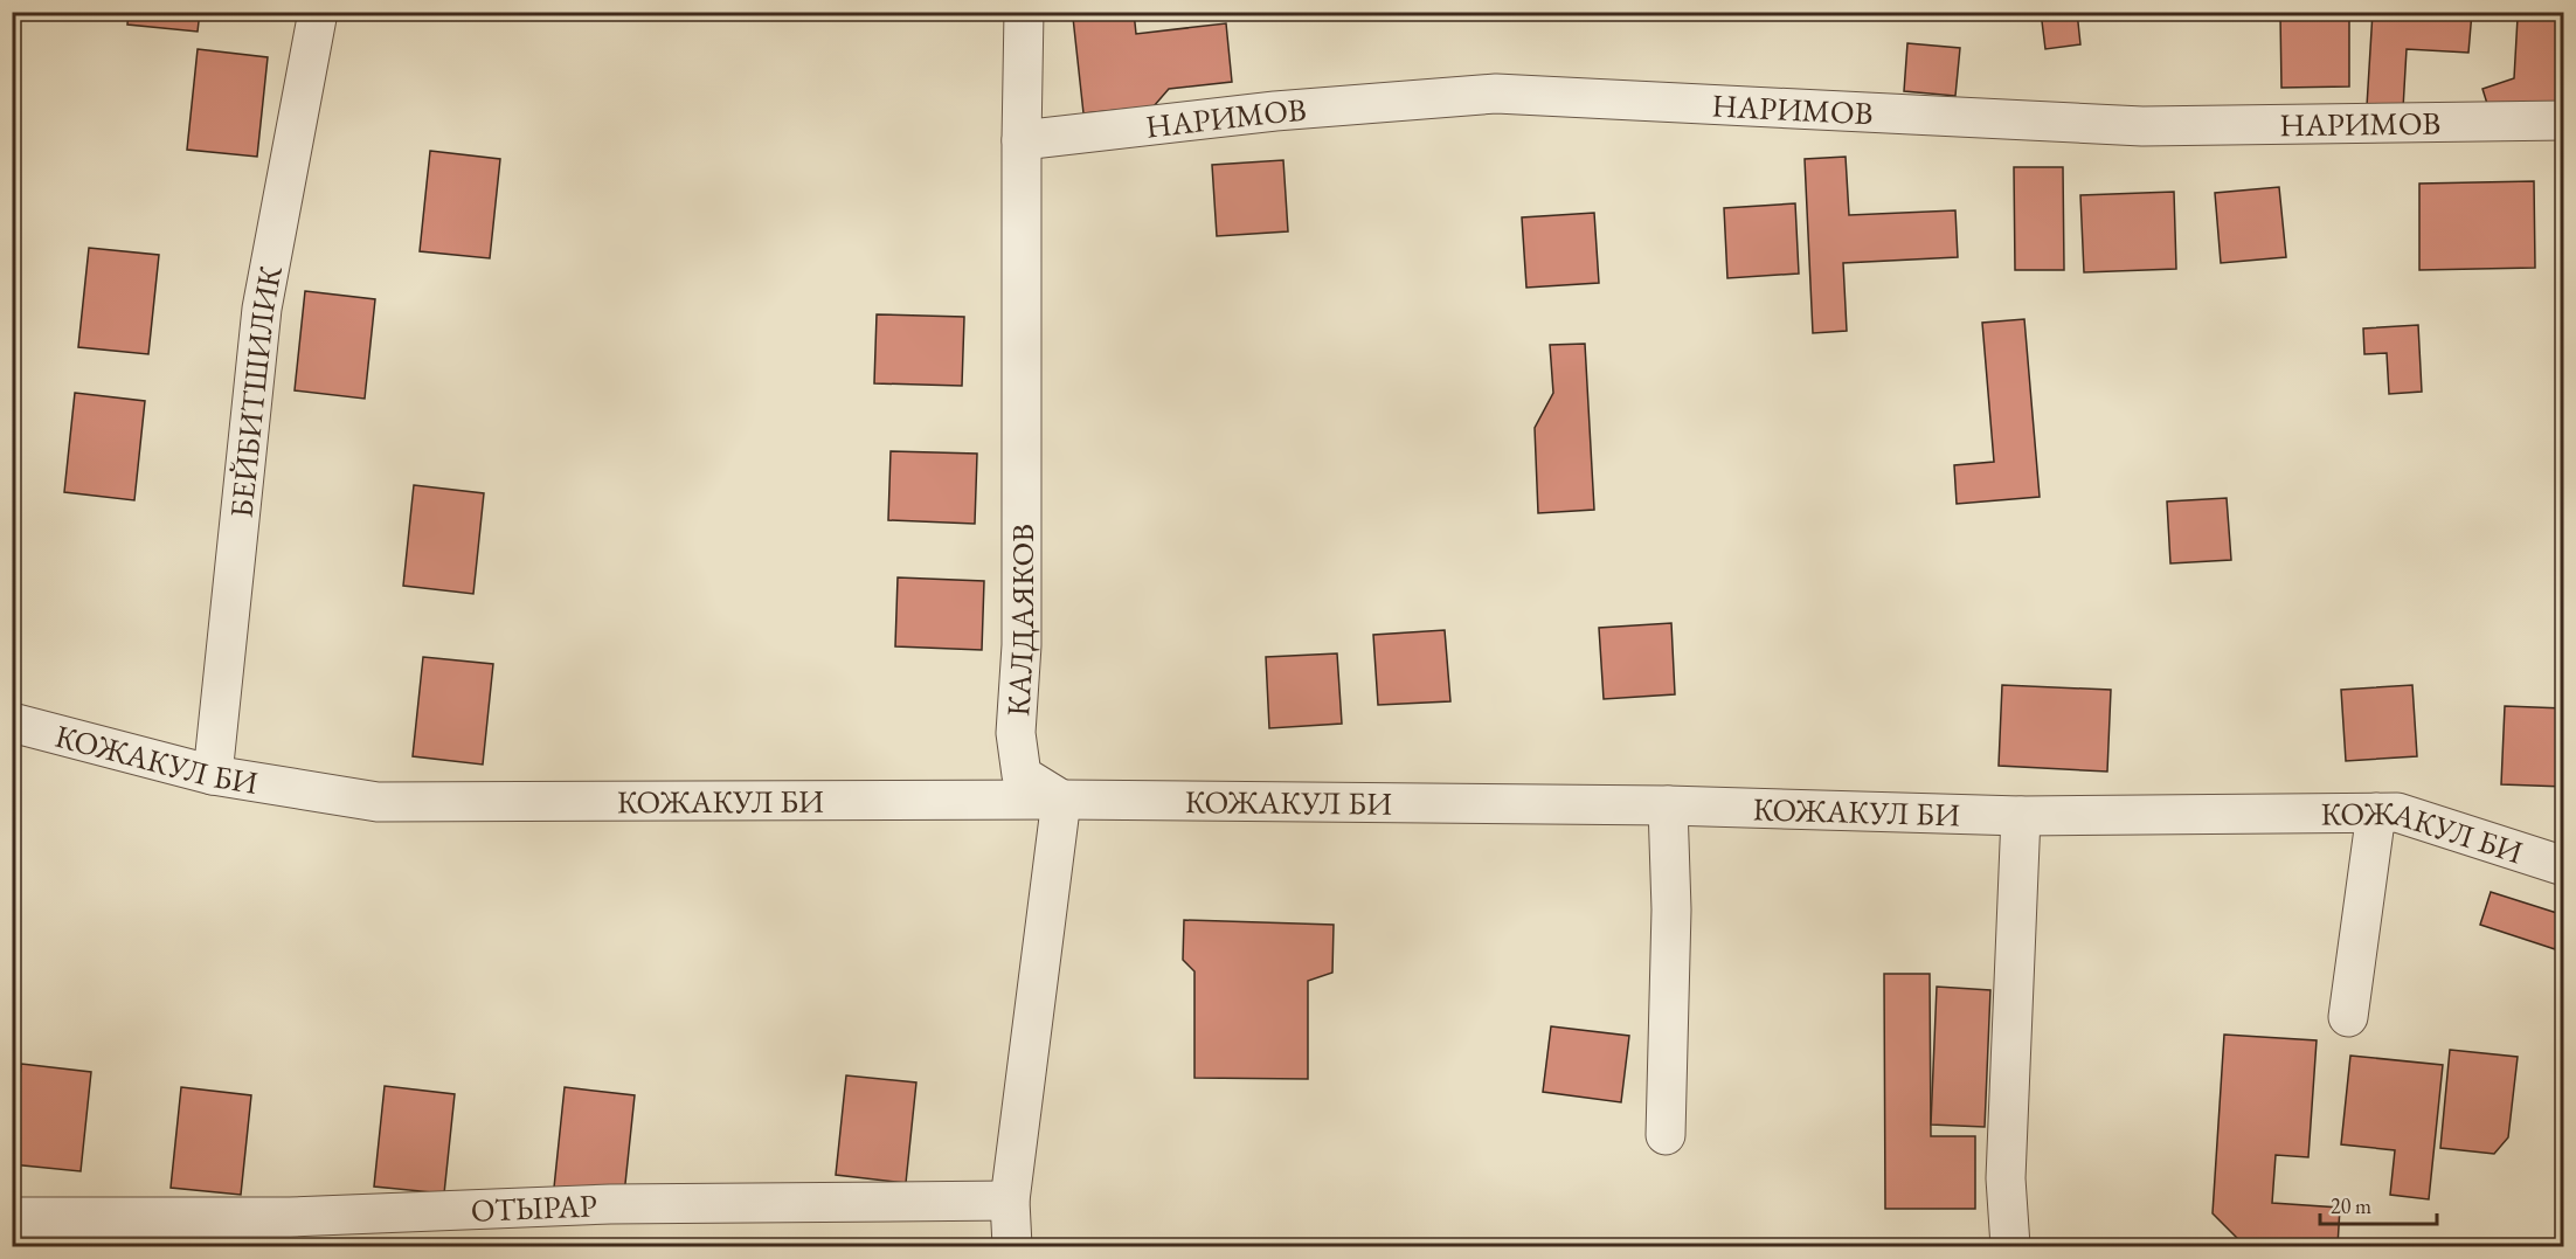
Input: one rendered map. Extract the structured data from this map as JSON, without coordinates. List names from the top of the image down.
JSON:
{
  "streets": {
    "street": [
      "НАРИМОВ",
      "БЕЙБИТШИЛИК",
      "КАЛДАЯКОВ",
      "КОЖАКУЛ БИ",
      "ОТЫРАР"
    ]
  },
  "crossings": [
    ["НАРИМОВ", "КАЛДАЯКОВ"],
    ["БЕЙБИТШИЛИК", "КОЖАКУЛ БИ"],
    ["КАЛДАЯКОВ", "КОЖАКУЛ БИ"]
  ],
  "scale_bar": "20 m"
}
